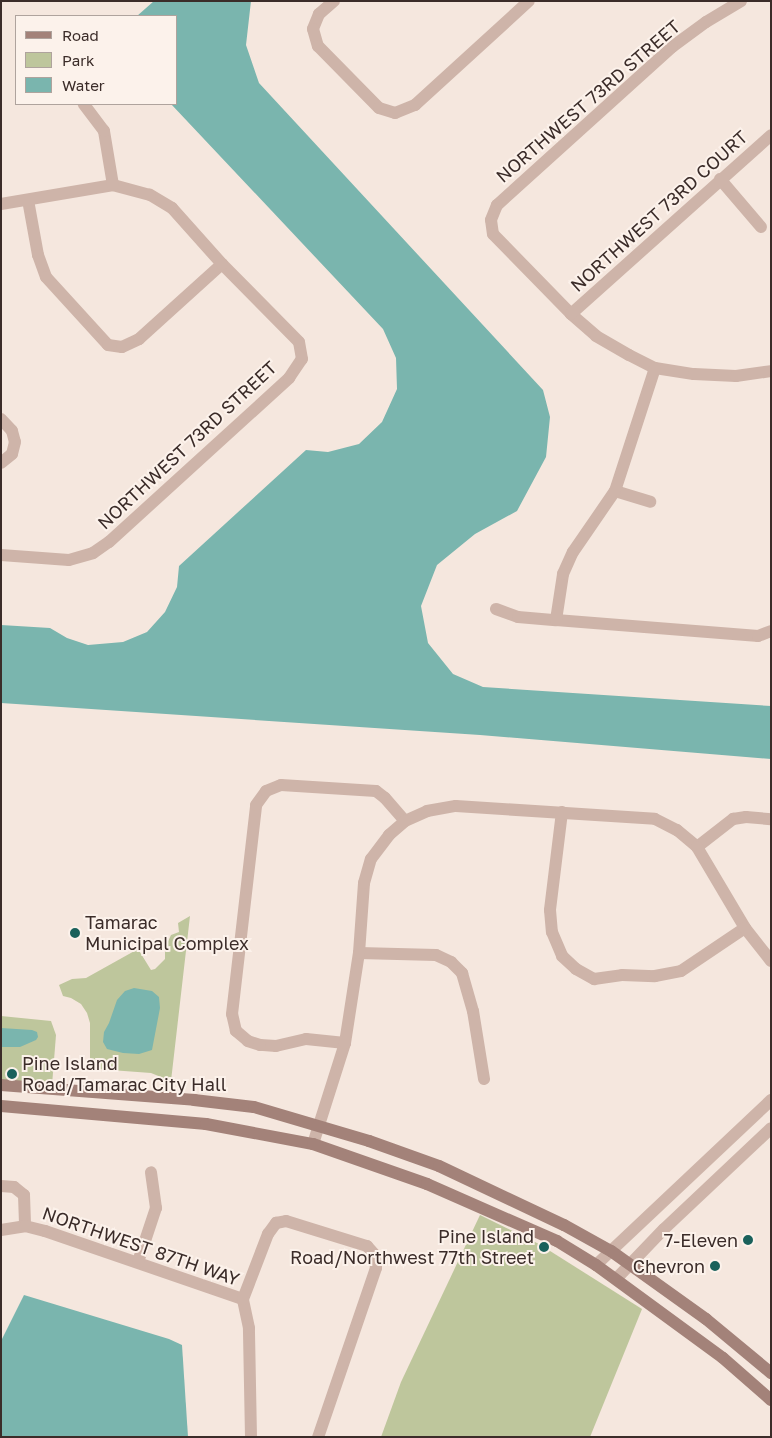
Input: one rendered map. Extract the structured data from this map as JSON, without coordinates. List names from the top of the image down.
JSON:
{
  "streets": {
    "street": ["NORTHWEST 73RD STREET", "NORTHWEST 73RD COURT", "NORTHWEST 87TH WAY"]
  },
  "crossings": [
    ["NORTHWEST 73RD STREET", "NORTHWEST 73RD COURT"]
  ],
  "places": [
    "Tamarac Municipal Complex",
    "Pine Island Road/Tamarac City Hall",
    "7-Eleven",
    "Pine Island Road/Northwest 77th Street",
    "Chevron"
  ],
  "legend": ["Road", "Park", "Water"]
}
